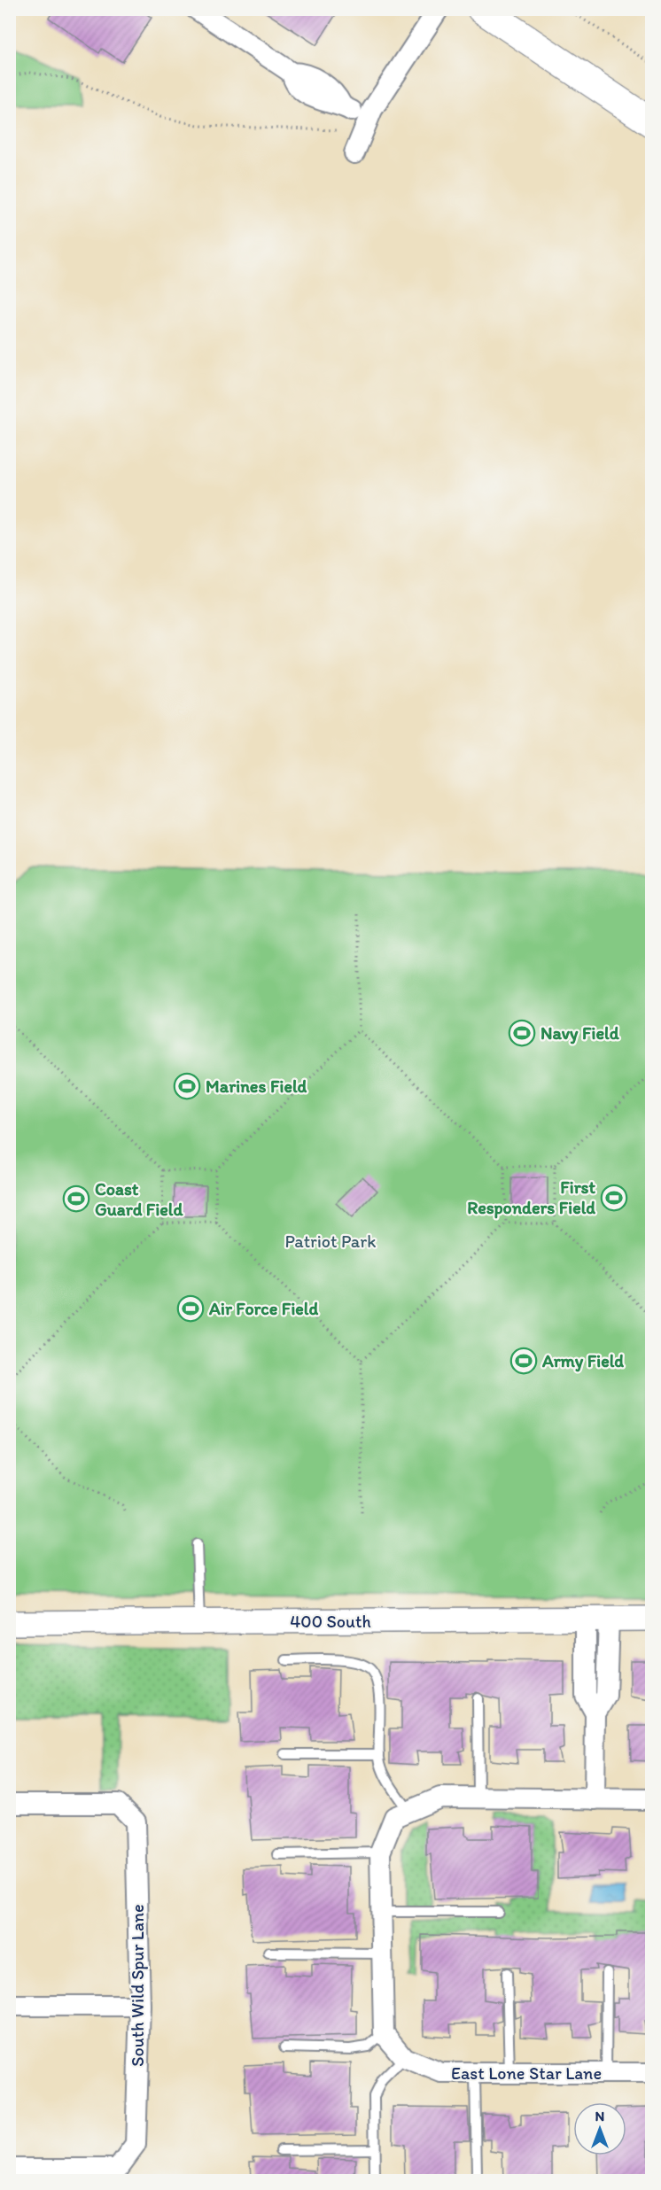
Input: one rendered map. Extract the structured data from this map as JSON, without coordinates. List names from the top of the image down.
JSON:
{
  "streets": {
    "street": ["400 South", "South Wild Spur Lane", "East Lone Star Lane"]
  },
  "parks": ["Patriot Park"],
  "places": {
    "sports": [
      "Navy Field",
      "Marines Field",
      "First Responders Field",
      "Coast Guard Field",
      "Air Force Field",
      "Army Field"
    ]
  },
  "north": "top"
}
